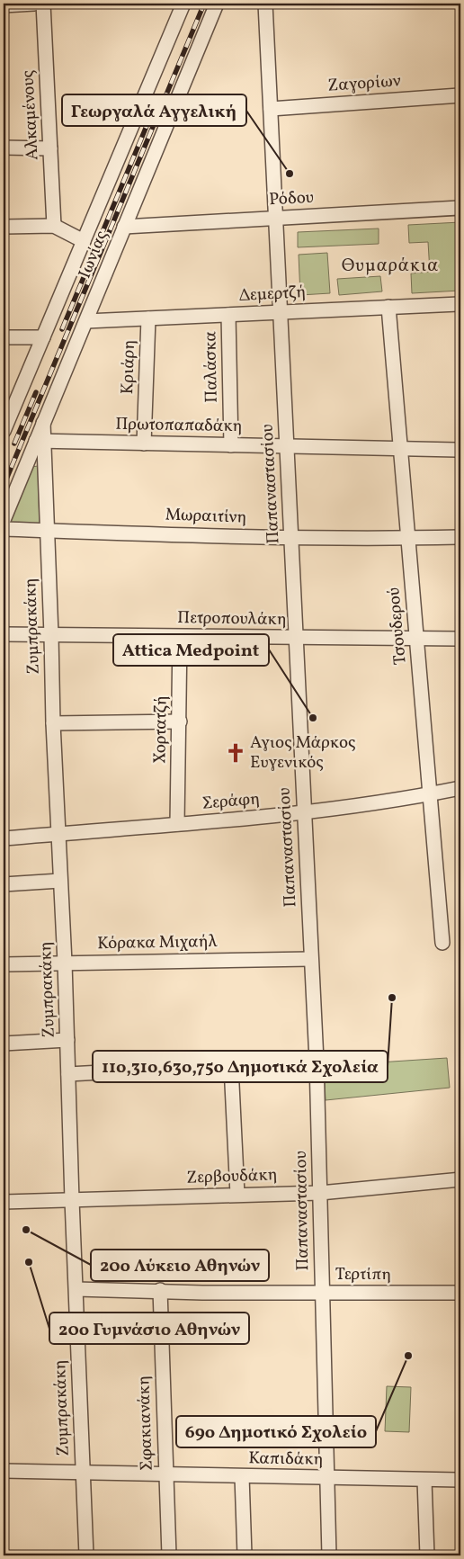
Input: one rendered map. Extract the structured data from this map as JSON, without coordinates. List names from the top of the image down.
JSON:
{
  "streets": {
    "street": [
      "Ζαγορίων",
      "Αλκαμένους",
      "Ρόδου",
      "Ιωνίας",
      "Δεμερτζή",
      "Κριάρη",
      "Παλάσκα",
      "Πρωτοπαπαδάκη",
      "Παπαναστασίου",
      "Μωραιτίνη",
      "Πετροπουλάκη",
      "Ζυμπρακάκη",
      "Τσουδερού",
      "Χορτατζή",
      "Σεράφη",
      "Κόρακα Μιχαήλ",
      "Ζερβουδάκη",
      "Τερτίπη",
      "Σφακιανάκη",
      "Καπιδάκη"
    ]
  },
  "crossings": [
    ["Ζαγορίων", "Παπαναστασίου"],
    ["Ρόδου", "Ιωνίας"],
    ["Ρόδου", "Παπαναστασίου"],
    ["Ιωνίας", "Δεμερτζή"],
    ["Ιωνίας", "Πρωτοπαπαδάκη"],
    ["Ιωνίας", "Ζυμπρακάκη"],
    ["Δεμερτζή", "Κριάρη"],
    ["Δεμερτζή", "Παλάσκα"],
    ["Δεμερτζή", "Παπαναστασίου"],
    ["Δεμερτζή", "Τσουδερού"],
    ["Κριάρη", "Πρωτοπαπαδάκη"],
    ["Παλάσκα", "Πρωτοπαπαδάκη"],
    ["Πρωτοπαπαδάκη", "Παπαναστασίου"],
    ["Πρωτοπαπαδάκη", "Ζυμπρακάκη"],
    ["Πρωτοπαπαδάκη", "Τσουδερού"],
    ["Παπαναστασίου", "Μωραιτίνη"],
    ["Παπαναστασίου", "Πετροπουλάκη"],
    ["Παπαναστασίου", "Σεράφη"],
    ["Παπαναστασίου", "Κόρακα Μιχαήλ"],
    ["Παπαναστασίου", "Ζερβουδάκη"],
    ["Παπαναστασίου", "Τερτίπη"],
    ["Παπαναστασίου", "Καπιδάκη"],
    ["Μωραιτίνη", "Ζυμπρακάκη"],
    ["Μωραιτίνη", "Τσουδερού"],
    ["Πετροπουλάκη", "Ζυμπρακάκη"],
    ["Πετροπουλάκη", "Τσουδερού"],
    ["Πετροπουλάκη", "Χορτατζή"],
    ["Ζυμπρακάκη", "Σεράφη"],
    ["Ζυμπρακάκη", "Κόρακα Μιχαήλ"],
    ["Ζυμπρακάκη", "Ζερβουδάκη"],
    ["Ζυμπρακάκη", "Τερτίπη"],
    ["Ζυμπρακάκη", "Καπιδάκη"],
    ["Τσουδερού", "Σεράφη"],
    ["Χορτατζή", "Σεράφη"],
    ["Τερτίπη", "Σφακιανάκη"],
    ["Σφακιανάκη", "Καπιδάκη"]
  ],
  "districts": ["Θυμαράκια"],
  "places": {
    "other": [
      "Γεωργαλά Αγγελική",
      "Attica Medpoint",
      "11ο,31ο,63ο,75ο Δημοτικά Σχολεία",
      "20ο Λύκειο Αθηνών",
      "20ο Γυμνάσιο Αθηνών",
      "69ο Δημοτικό Σχολείο"
    ],
    "church": ["Αγιος Μάρκος Ευγενικός"]
  }
}
